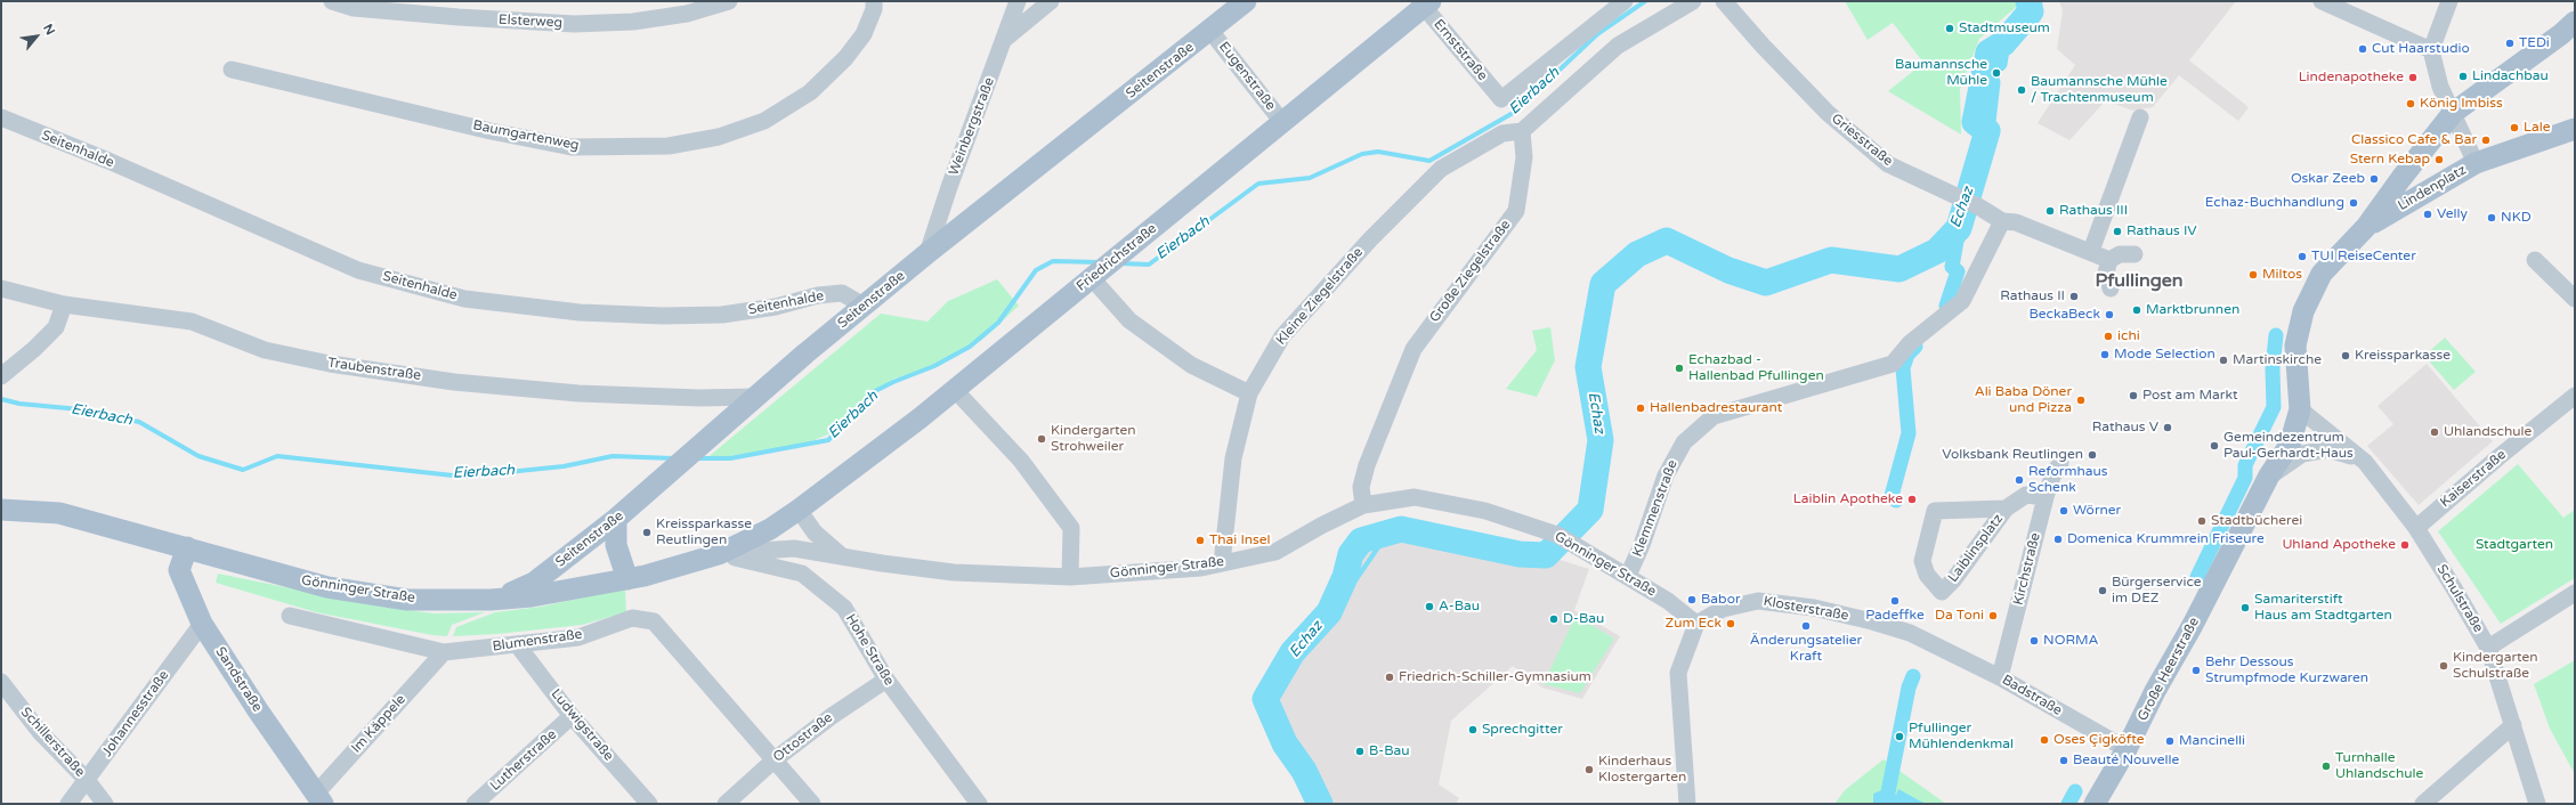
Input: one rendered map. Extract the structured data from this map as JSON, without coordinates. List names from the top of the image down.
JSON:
{
  "streets": {
    "main road": [
      "Seitenstraße",
      "Lindenplatz",
      "Friedrichstraße",
      "Gönninger Straße",
      "Große Heerstraße",
      "Sandstraße"
    ],
    "street": [
      "Elsterweg",
      "Ernststraße",
      "Eugenstraße",
      "Weinbergstraße",
      "Baumgartenweg",
      "Griesstraße",
      "Seitenhalde",
      "Große Ziegelstraße",
      "Kleine Ziegelstraße",
      "Traubenstraße",
      "Kaiserstraße",
      "Klemmenstraße",
      "Laiblinsplatz",
      "Kirchstraße",
      "Schulstraße",
      "Klosterstraße",
      "Blumenstraße",
      "Hohe Straße",
      "Badstraße",
      "Johannesstraße",
      "Im Käppele",
      "Ludwigstraße",
      "Ottostraße",
      "Schillerstraße",
      "Lutherstraße"
    ]
  },
  "crossings": [
    ["Ernststraße", "Friedrichstraße"],
    ["Seitenstraße", "Eugenstraße"],
    ["Seitenstraße", "Weinbergstraße"],
    ["Seitenstraße", "Seitenhalde"],
    ["Seitenstraße", "Traubenstraße"],
    ["Seitenstraße", "Gönninger Straße"],
    ["Eugenstraße", "Friedrichstraße"],
    ["Griesstraße", "Klemmenstraße"],
    ["Lindenplatz", "Schulstraße"],
    ["Lindenplatz", "Große Heerstraße"],
    ["Friedrichstraße", "Gönninger Straße"],
    ["Große Ziegelstraße", "Kleine Ziegelstraße"],
    ["Große Ziegelstraße", "Gönninger Straße"],
    ["Kleine Ziegelstraße", "Gönninger Straße"],
    ["Kaiserstraße", "Schulstraße"],
    ["Klemmenstraße", "Gönninger Straße"],
    ["Laiblinsplatz", "Kirchstraße"],
    ["Gönninger Straße", "Klosterstraße"],
    ["Gönninger Straße", "Hohe Straße"],
    ["Gönninger Straße", "Sandstraße"],
    ["Kirchstraße", "Badstraße"],
    ["Schulstraße", "Große Heerstraße"],
    ["Klosterstraße", "Badstraße"],
    ["Blumenstraße", "Im Käppele"],
    ["Blumenstraße", "Ludwigstraße"],
    ["Blumenstraße", "Ottostraße"],
    ["Hohe Straße", "Ottostraße"],
    ["Große Heerstraße", "Badstraße"],
    ["Sandstraße", "Johannesstraße"],
    ["Sandstraße", "Im Käppele"],
    ["Johannesstraße", "Schillerstraße"],
    ["Ludwigstraße", "Lutherstraße"]
  ],
  "districts": ["Pfullingen"],
  "water": ["Eierbach", "Echaz"],
  "parks": ["Stadtgarten"],
  "places": [
    "Stadtmuseum",
    "TEDi",
    "Cut Haarstudio",
    "Baumannsche Mühle",
    "Lindachbau",
    "Lindenapotheke",
    "Baumannsche Mühle / Trachtenmuseum",
    "König Imbiss",
    "Lale",
    "Classico Cafe & Bar",
    "Stern Kebap",
    "Oskar Zeeb",
    "Echaz-Buchhandlung",
    "Rathaus III",
    "Velly",
    "NKD",
    "Rathaus IV",
    "TUI ReiseCenter",
    "Miltos",
    "Rathaus II",
    "Marktbrunnen",
    "BeckaBeck",
    "ichi",
    "Mode Selection",
    "Kreissparkasse",
    "Martinskirche",
    "Echazbad - Hallenbad Pfullingen",
    "Post am Markt",
    "Ali Baba Döner und Pizza",
    "Hallenbadrestaurant",
    "Rathaus V",
    "Uhlandschule",
    "Kindergarten Strohweiler",
    "Gemeindezentrum Paul-Gerhardt-Haus",
    "Volksbank Reutlingen",
    "Reformhaus Schenk",
    "Laiblin Apotheke",
    "Wörner",
    "Stadtbücherei",
    "Kreissparkasse Reutlingen",
    "Domenica Krummrein Friseure",
    "Thai Insel",
    "Uhland Apotheke",
    "Bürgerservice im DEZ",
    "Babor",
    "Padeffke",
    "A-Bau",
    "Samariterstift Haus am Stadtgarten",
    "Da Toni",
    "D-Bau",
    "Zum Eck",
    "Änderungsatelier Kraft",
    "NORMA",
    "Kindergarten Schulstraße",
    "Behr Dessous Strumpfmode Kurzwaren",
    "Friedrich-Schiller-Gymnasium",
    "Sprechgitter",
    "Pfullinger Mühlendenkmal",
    "Oses Çigköfte",
    "Mancinelli",
    "B-Bau",
    "Beauté Nouvelle",
    "Turnhalle Uhlandschule",
    "Kinderhaus Klostergarten"
  ],
  "north": "top right"
}
